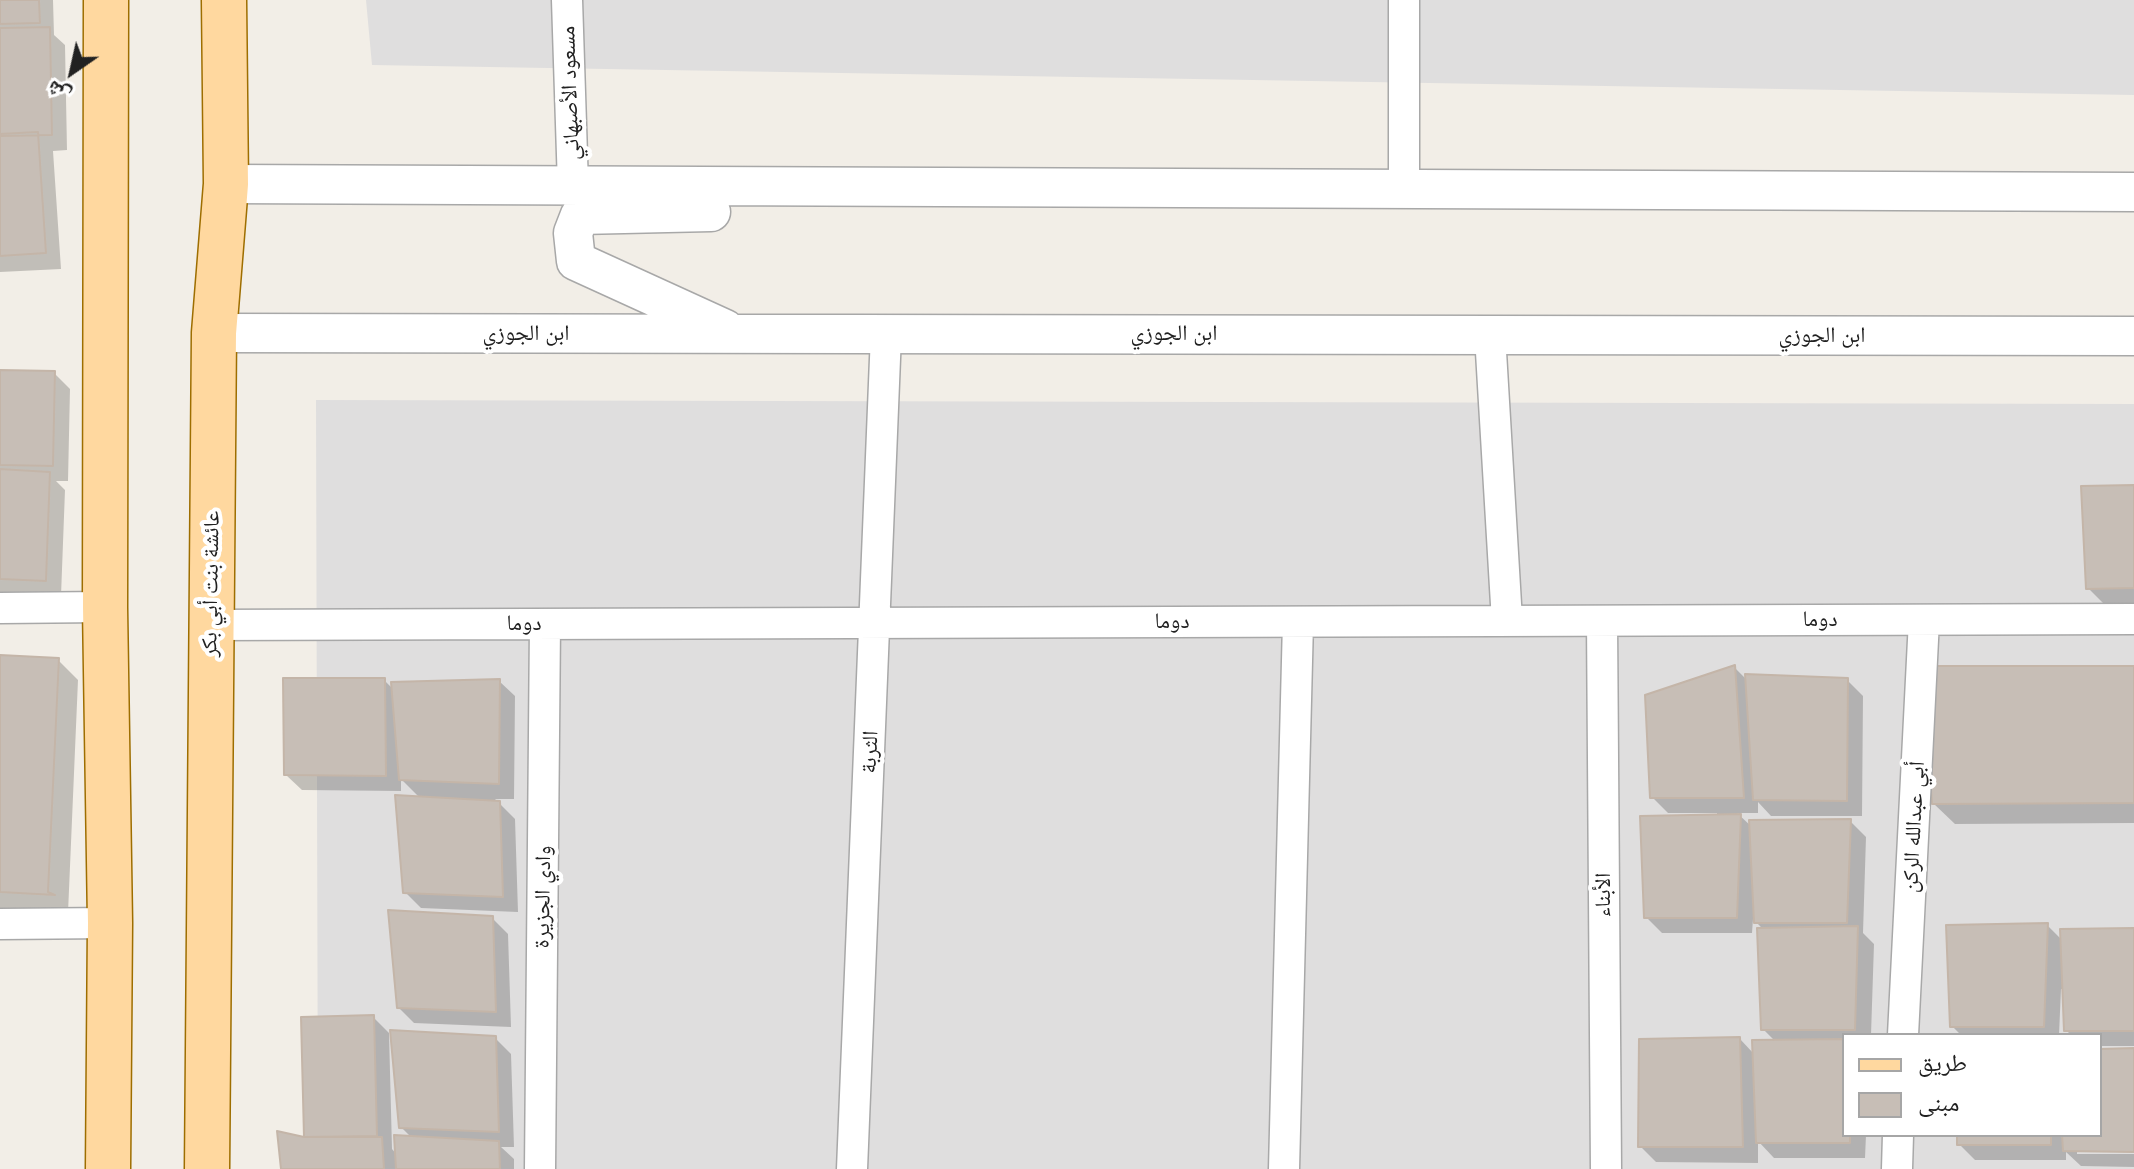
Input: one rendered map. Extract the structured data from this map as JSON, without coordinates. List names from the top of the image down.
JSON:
{
  "streets": {
    "main road": ["عائشة بنت أبي بكر"],
    "street": [
      "مسعود الأصبهاني",
      "ابن الجوزي",
      "دوما",
      "الثربة",
      "أبي عبدالله الركن",
      "الأبناء",
      "وادي الجزيرة"
    ]
  },
  "crossings": [
    ["ابن الجوزي", "عائشة بنت أبي بكر"],
    ["ابن الجوزي", "الثربة"],
    ["عائشة بنت أبي بكر", "دوما"],
    ["دوما", "الثربة"],
    ["دوما", "أبي عبدالله الركن"],
    ["دوما", "الأبناء"],
    ["دوما", "وادي الجزيرة"]
  ],
  "legend": ["طريق", "مبنى"],
  "north": "bottom left"
}
